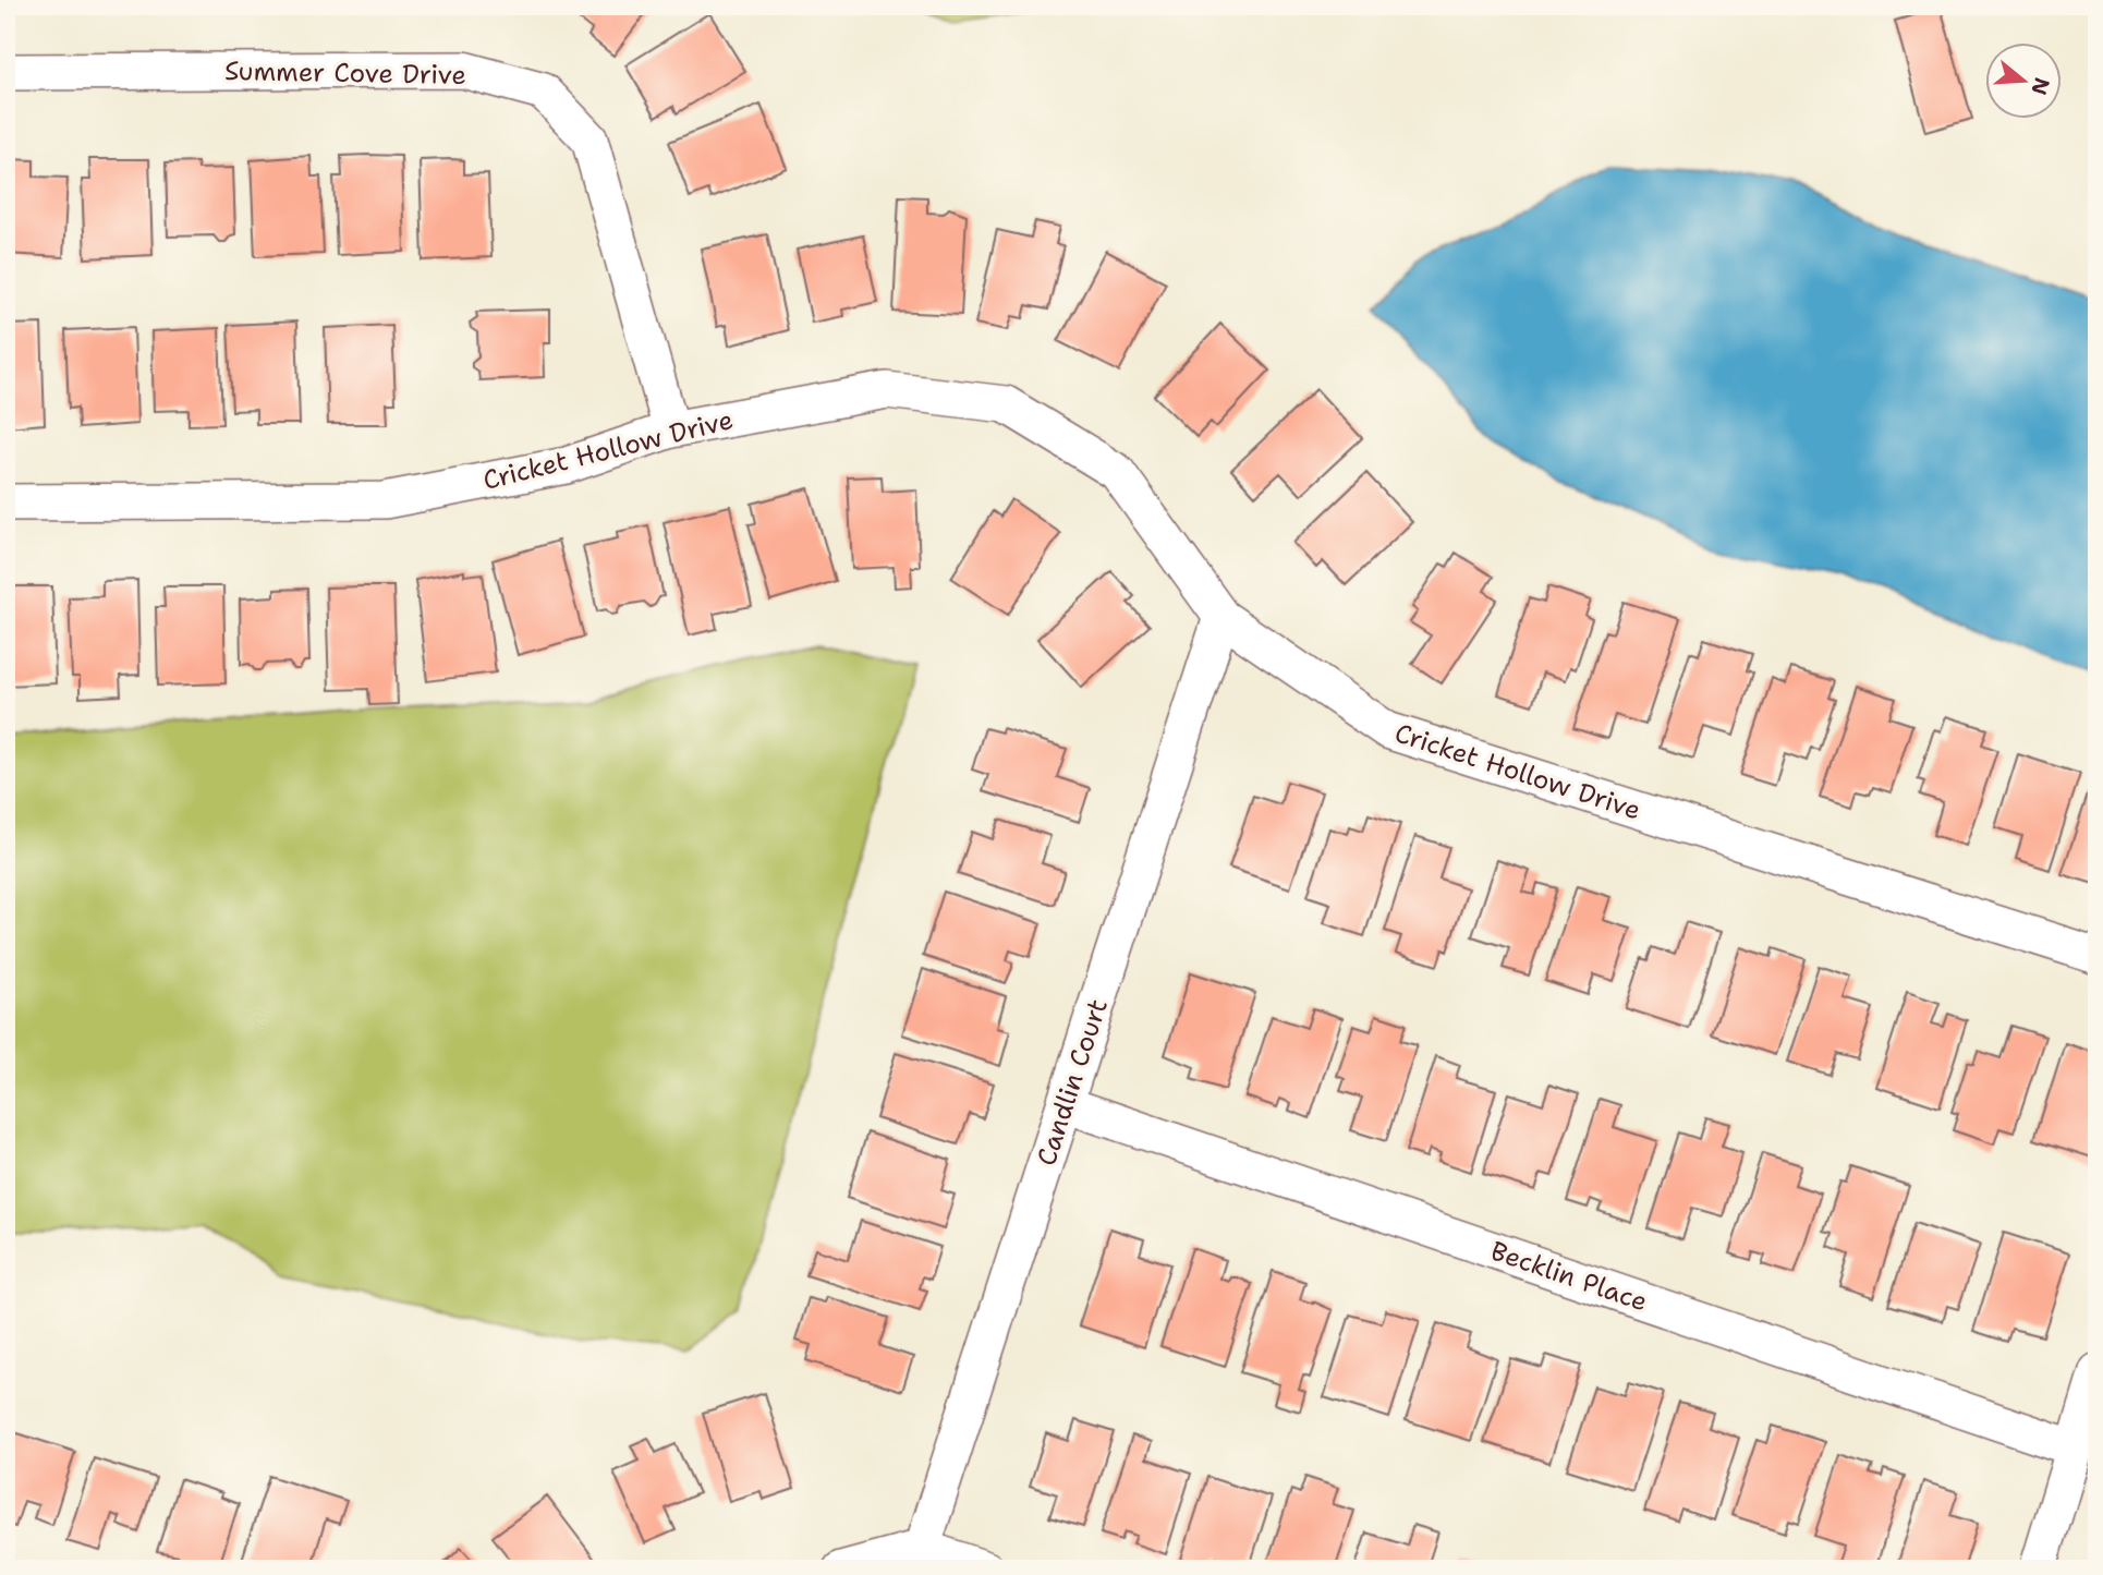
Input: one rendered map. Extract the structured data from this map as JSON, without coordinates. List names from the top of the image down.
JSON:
{
  "streets": {
    "street": [
      "Summer Cove Drive",
      "Cricket Hollow Drive",
      "Candlin Court",
      "Becklin Place"
    ]
  },
  "crossings": [
    ["Summer Cove Drive", "Cricket Hollow Drive"],
    ["Cricket Hollow Drive", "Candlin Court"],
    ["Candlin Court", "Becklin Place"]
  ],
  "north": "right"
}
